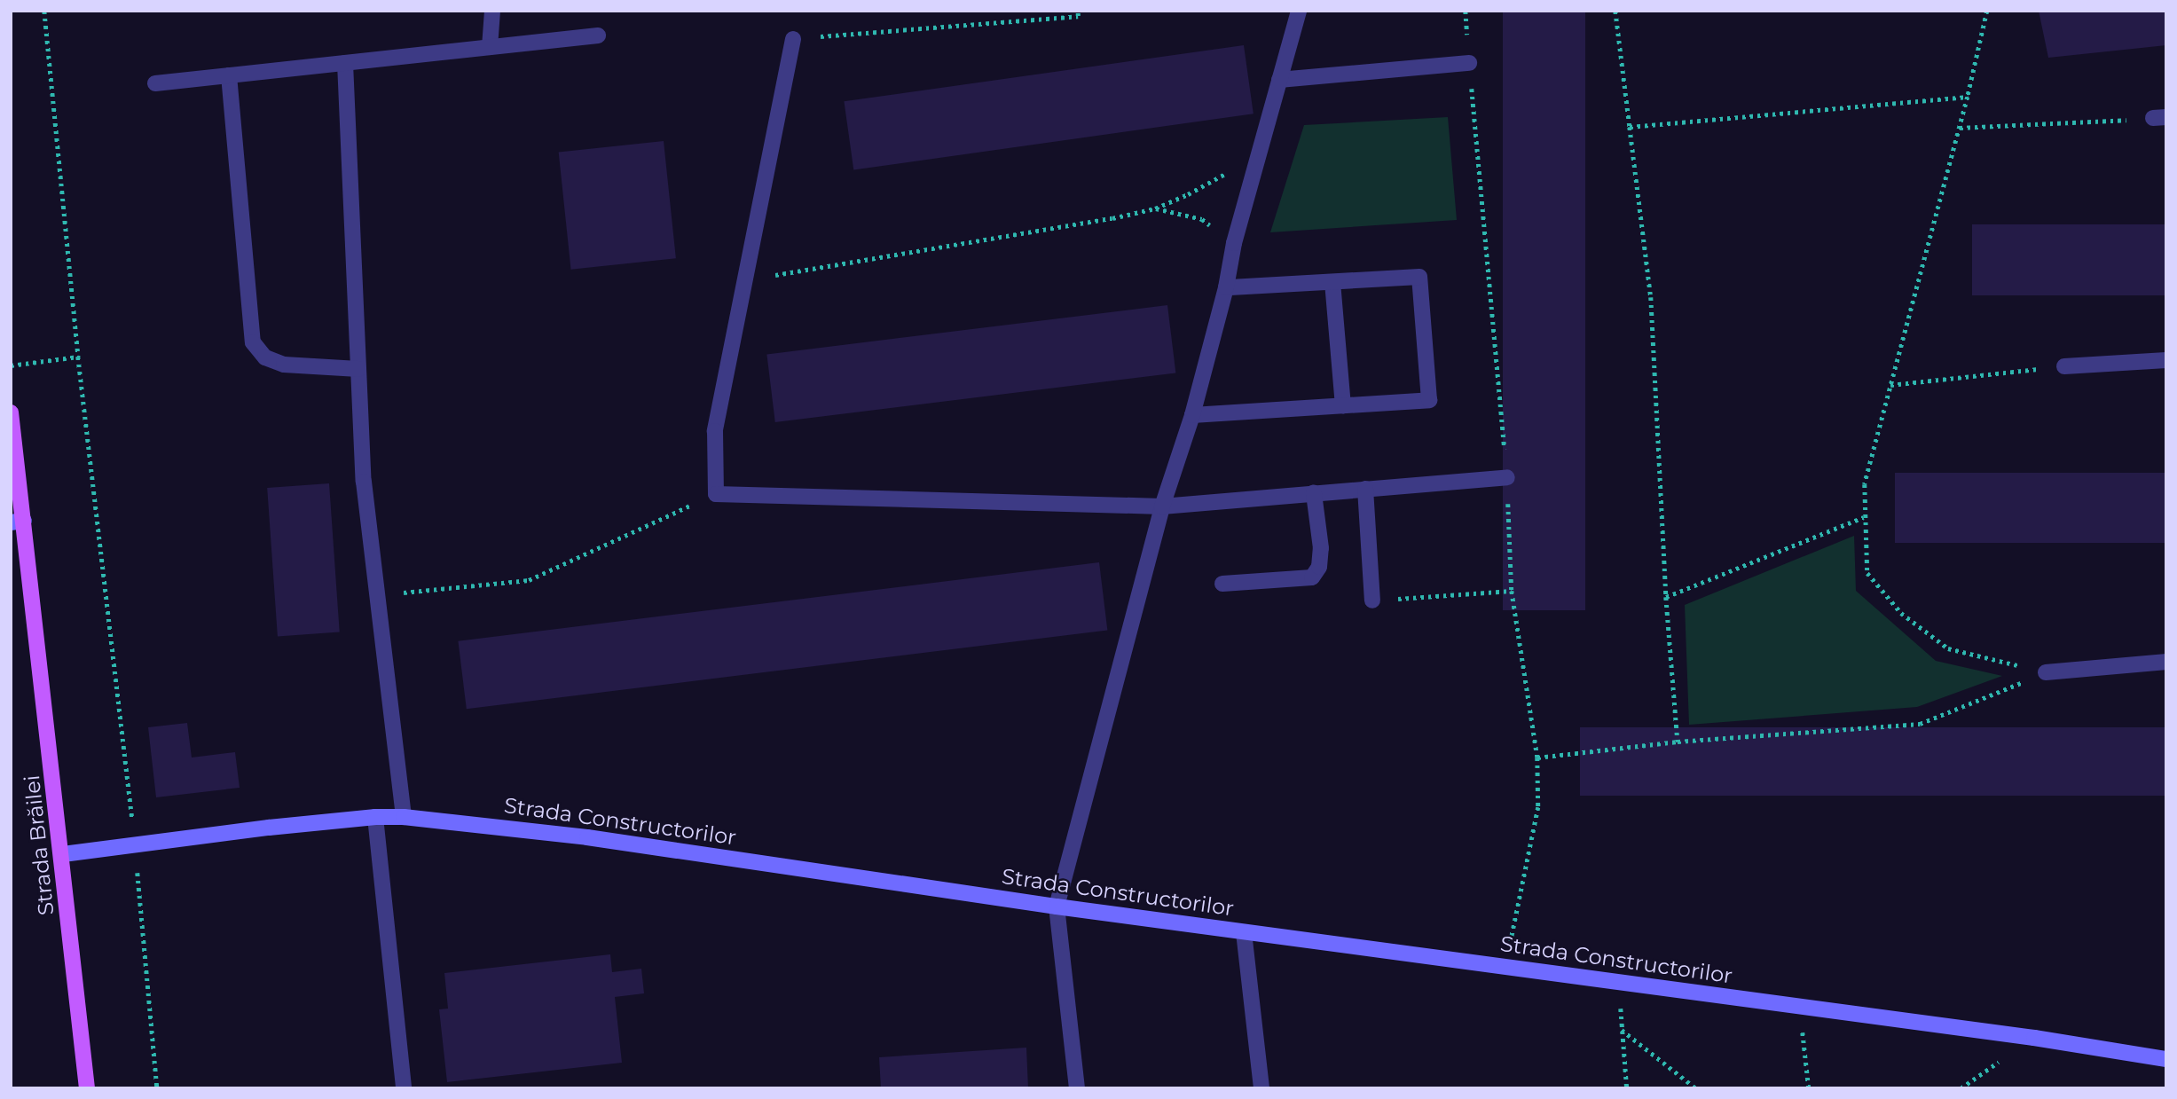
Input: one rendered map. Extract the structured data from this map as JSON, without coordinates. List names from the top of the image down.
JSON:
{
  "streets": {
    "main road": ["Strada Brăilei"],
    "street": ["Strada Constructorilor"]
  },
  "crossings": [
    ["Strada Constructorilor", "Strada Brăilei"]
  ]
}
